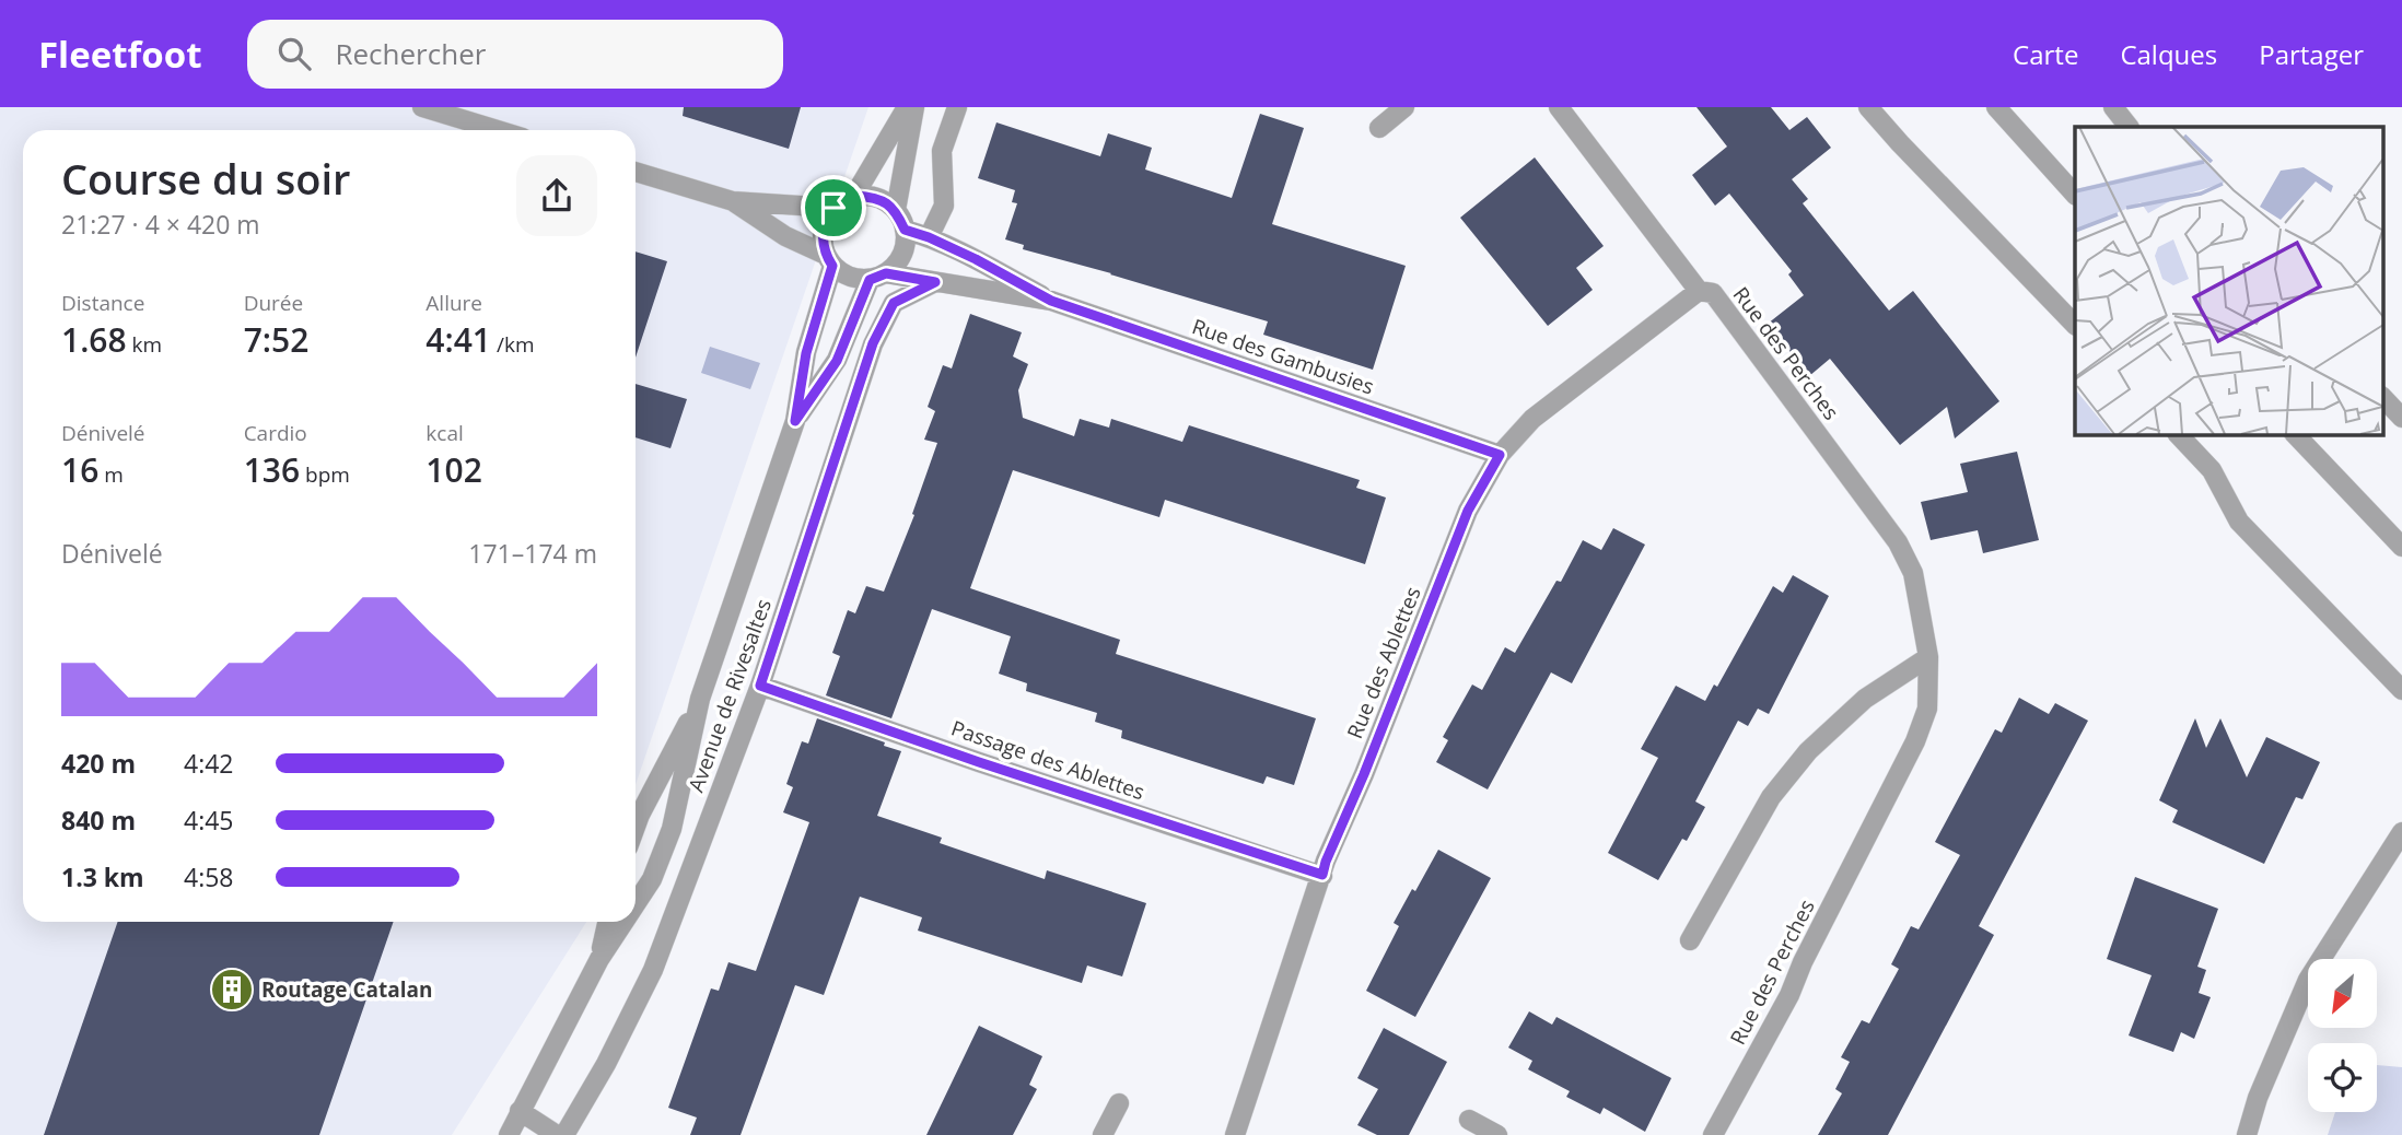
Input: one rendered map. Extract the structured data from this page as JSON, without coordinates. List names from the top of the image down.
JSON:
{
  "streets": {
    "street": [
      "Rue des Perches",
      "Rue des Gambusies",
      "Rue des Ablettes",
      "Avenue de Rivesaltes",
      "Passage des Ablettes"
    ]
  },
  "crossings": [
    ["Rue des Perches", "Rue des Ablettes"],
    ["Rue des Gambusies", "Rue des Ablettes"],
    ["Rue des Gambusies", "Avenue de Rivesaltes"],
    ["Rue des Ablettes", "Passage des Ablettes"],
    ["Avenue de Rivesaltes", "Passage des Ablettes"]
  ],
  "places": {
    "building": ["Routage Catalan"]
  },
  "north": "bottom left",
  "page": {
    "header": "Fleetfoot",
    "search": "Rechercher",
    "nav": ["Carte", "Calques", "Partager"],
    "heading": ["Course du soir", "21:27 · 4 × 420 m"],
    "stats": [
      ["Distance", "1.68 km"],
      ["Durée", "7:52"],
      ["Allure", "4:41 /km"],
      ["Dénivelé", "16 m"],
      ["Cardio", "136 bpm"],
      ["kcal", "102"]
    ],
    "chart": ["Dénivelé", "171–174 m"],
    "list": [
      {
        "name": "420 m",
        "note": "4:42"
      },
      {
        "name": "840 m",
        "note": "4:45"
      },
      {
        "name": "1.3 km",
        "note": "4:58"
      }
    ]
  }
}
